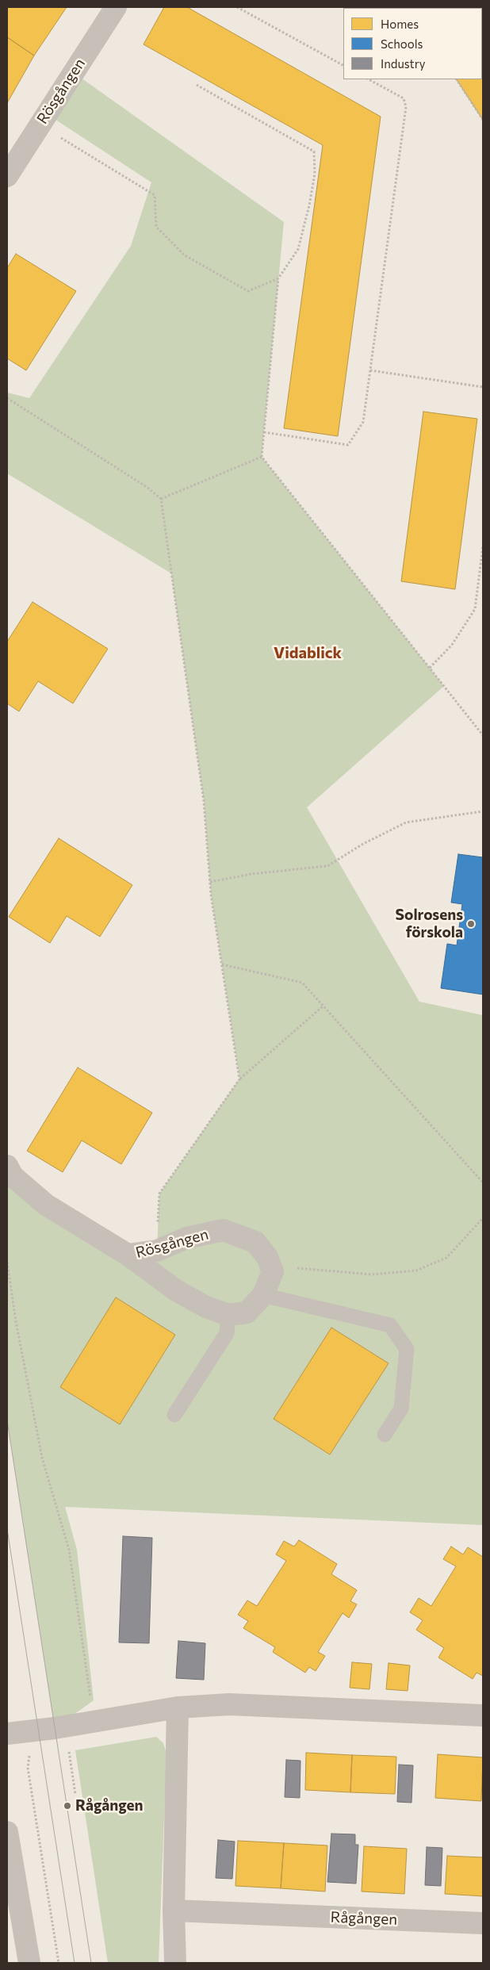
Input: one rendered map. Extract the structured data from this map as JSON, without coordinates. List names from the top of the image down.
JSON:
{
  "streets": {
    "street": ["Rösgången", "Rågången"]
  },
  "districts": ["Vidablick"],
  "places": ["Solrosens förskola", "Rågången"],
  "legend": ["Homes", "Schools", "Industry"]
}
